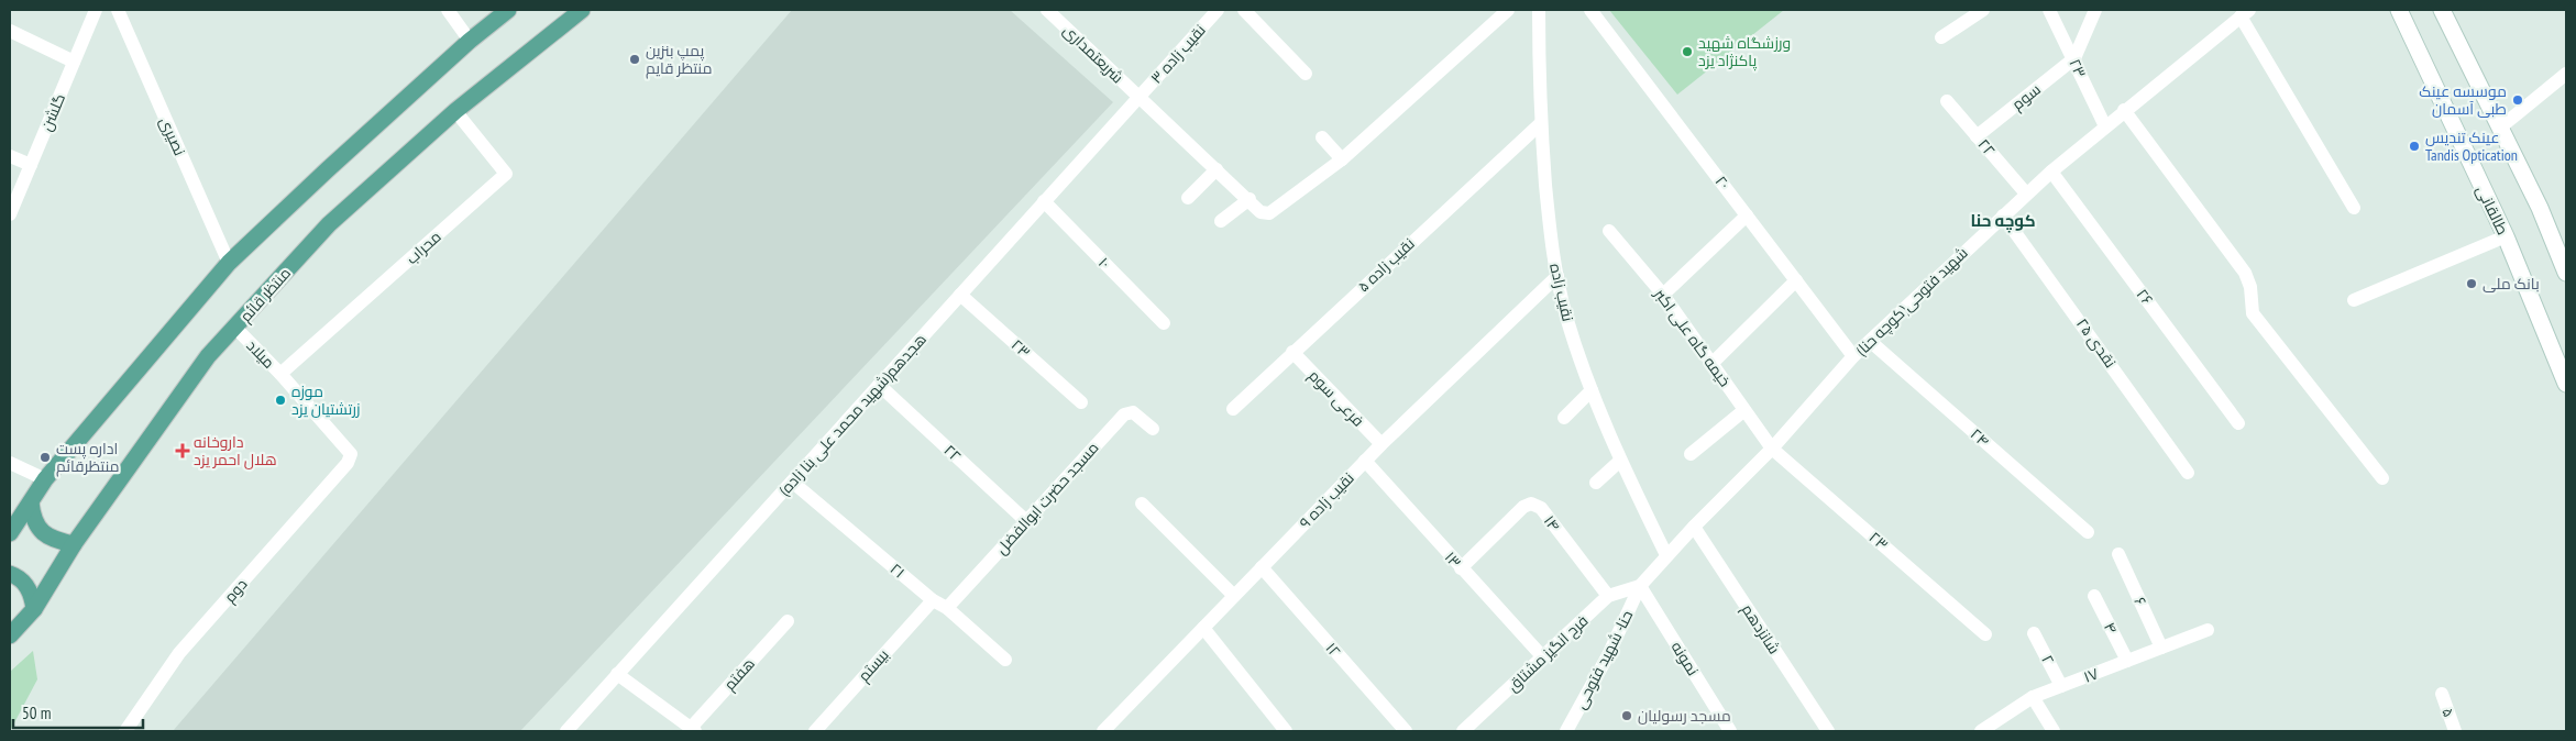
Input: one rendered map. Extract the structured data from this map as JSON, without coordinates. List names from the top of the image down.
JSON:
{
  "streets": {
    "main road": ["طالقانی", "منتظر قائم"],
    "street": [
      "شریعتمداری",
      "نقیب زاده ۳",
      "۲۳",
      "سوم",
      "گلشن",
      "نصیری",
      "۲۲",
      "۲۰",
      "محراب",
      "۱۰",
      "نقیب زاده ۵",
      "نقیب زاده",
      "۲۶",
      "(کوچه حنا)شهید فتوحی",
      "خیمه گاه علی اکبر",
      "۲۵ نقدی",
      "میلاد",
      "فرعی سوم",
      "هجدهم(شهید محمد علی بنا زاده)",
      "۲۴",
      "مسجد حضرت ابوالفضل",
      "نقیب زاده ۹",
      "۱۴",
      "۱۳",
      "۲۱",
      "دوم",
      "۶",
      "۴",
      "شانزدهم",
      "۱۲",
      "فرح انگیز مشتاق",
      "نمونه",
      "حنا- شهید فتوحی",
      "۲",
      "بیستم",
      "هفتم",
      "۱۷",
      "۵"
    ]
  },
  "crossings": [
    ["شریعتمداری", "نقیب زاده ۳"],
    ["شریعتمداری", "هجدهم(شهید محمد علی بنا زاده)"],
    ["نقیب زاده ۳", "هجدهم(شهید محمد علی بنا زاده)"],
    ["۲۳", "سوم"],
    ["۲۳", "(کوچه حنا)شهید فتوحی"],
    ["۲۳", "خیمه گاه علی اکبر"],
    ["۲۳", "هجدهم(شهید محمد علی بنا زاده)"],
    ["سوم", "۲۲"],
    ["۲۲", "(کوچه حنا)شهید فتوحی"],
    ["۲۲", "هجدهم(شهید محمد علی بنا زاده)"],
    ["۲۲", "مسجد حضرت ابوالفضل"],
    ["۲۰", "(کوچه حنا)شهید فتوحی"],
    ["محراب", "منتظر قائم"],
    ["محراب", "میلاد"],
    ["۱۰", "هجدهم(شهید محمد علی بنا زاده)"],
    ["نقیب زاده ۵", "نقیب زاده"],
    ["نقیب زاده ۵", "فرعی سوم"],
    ["نقیب زاده", "(کوچه حنا)شهید فتوحی"],
    ["نقیب زاده", "نقیب زاده ۹"],
    ["نقیب زاده", "حنا- شهید فتوحی"],
    ["منتظر قائم", "میلاد"],
    ["۲۶", "(کوچه حنا)شهید فتوحی"],
    ["(کوچه حنا)شهید فتوحی", "خیمه گاه علی اکبر"],
    ["(کوچه حنا)شهید فتوحی", "۲۵ نقدی"],
    ["(کوچه حنا)شهید فتوحی", "۲۴"],
    ["(کوچه حنا)شهید فتوحی", "شانزدهم"],
    ["(کوچه حنا)شهید فتوحی", "حنا- شهید فتوحی"],
    ["میلاد", "دوم"],
    ["فرعی سوم", "نقیب زاده ۹"],
    ["هجدهم(شهید محمد علی بنا زاده)", "۲۱"],
    ["مسجد حضرت ابوالفضل", "۲۱"],
    ["نقیب زاده ۹", "۱۳"],
    ["نقیب زاده ۹", "۱۲"],
    ["۱۴", "۱۳"],
    ["۱۴", "فرح انگیز مشتاق"],
    ["۱۳", "فرح انگیز مشتاق"],
    ["۲۱", "بیستم"],
    ["۶", "۱۷"],
    ["۴", "۱۷"],
    ["فرح انگیز مشتاق", "نمونه"],
    ["فرح انگیز مشتاق", "حنا- شهید فتوحی"],
    ["نمونه", "حنا- شهید فتوحی"],
    ["۲", "۱۷"]
  ],
  "districts": ["کوچه حنا"],
  "places": {
    "other": [
      "ورزشگاه شهید پاکنژاد یزد",
      "پمپ بنزین منتظر قایم",
      "موسسه عینک طبی آسمان",
      "عینک تندیس Tandis Optication",
      "بانک ملی",
      "موزه زرتشتیان یزد",
      "اداره پست منتظرقائم",
      "مسجد رسولیان"
    ],
    "health": ["داروخانه هلال احمر یزد"]
  },
  "scale_bar": "50 m"
}
